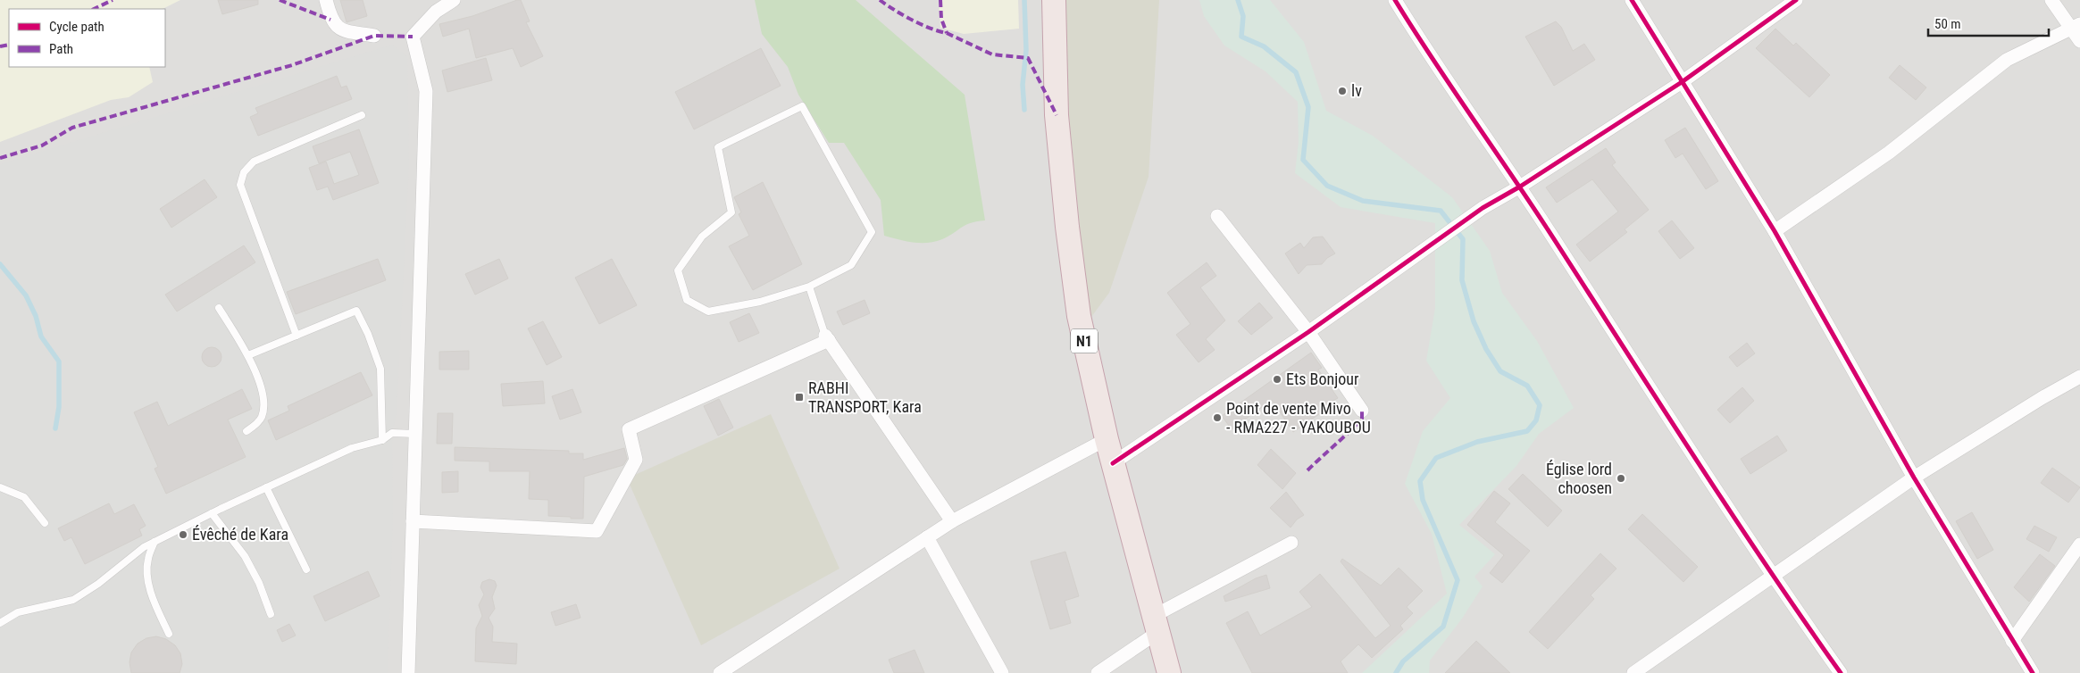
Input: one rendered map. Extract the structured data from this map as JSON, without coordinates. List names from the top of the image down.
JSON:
{
  "streets": {
    "highway": ["N1"]
  },
  "places": {
    "other": [
      "lv",
      "Ets Bonjour",
      "Point de vente Mivo - RMA227 - YAKOUBOU",
      "Église lord choosen",
      "Évêché de Kara"
    ],
    "transit": ["RABHI TRANSPORT, Kara"]
  },
  "legend": ["Cycle path", "Path"],
  "scale_bar": "50 m"
}
